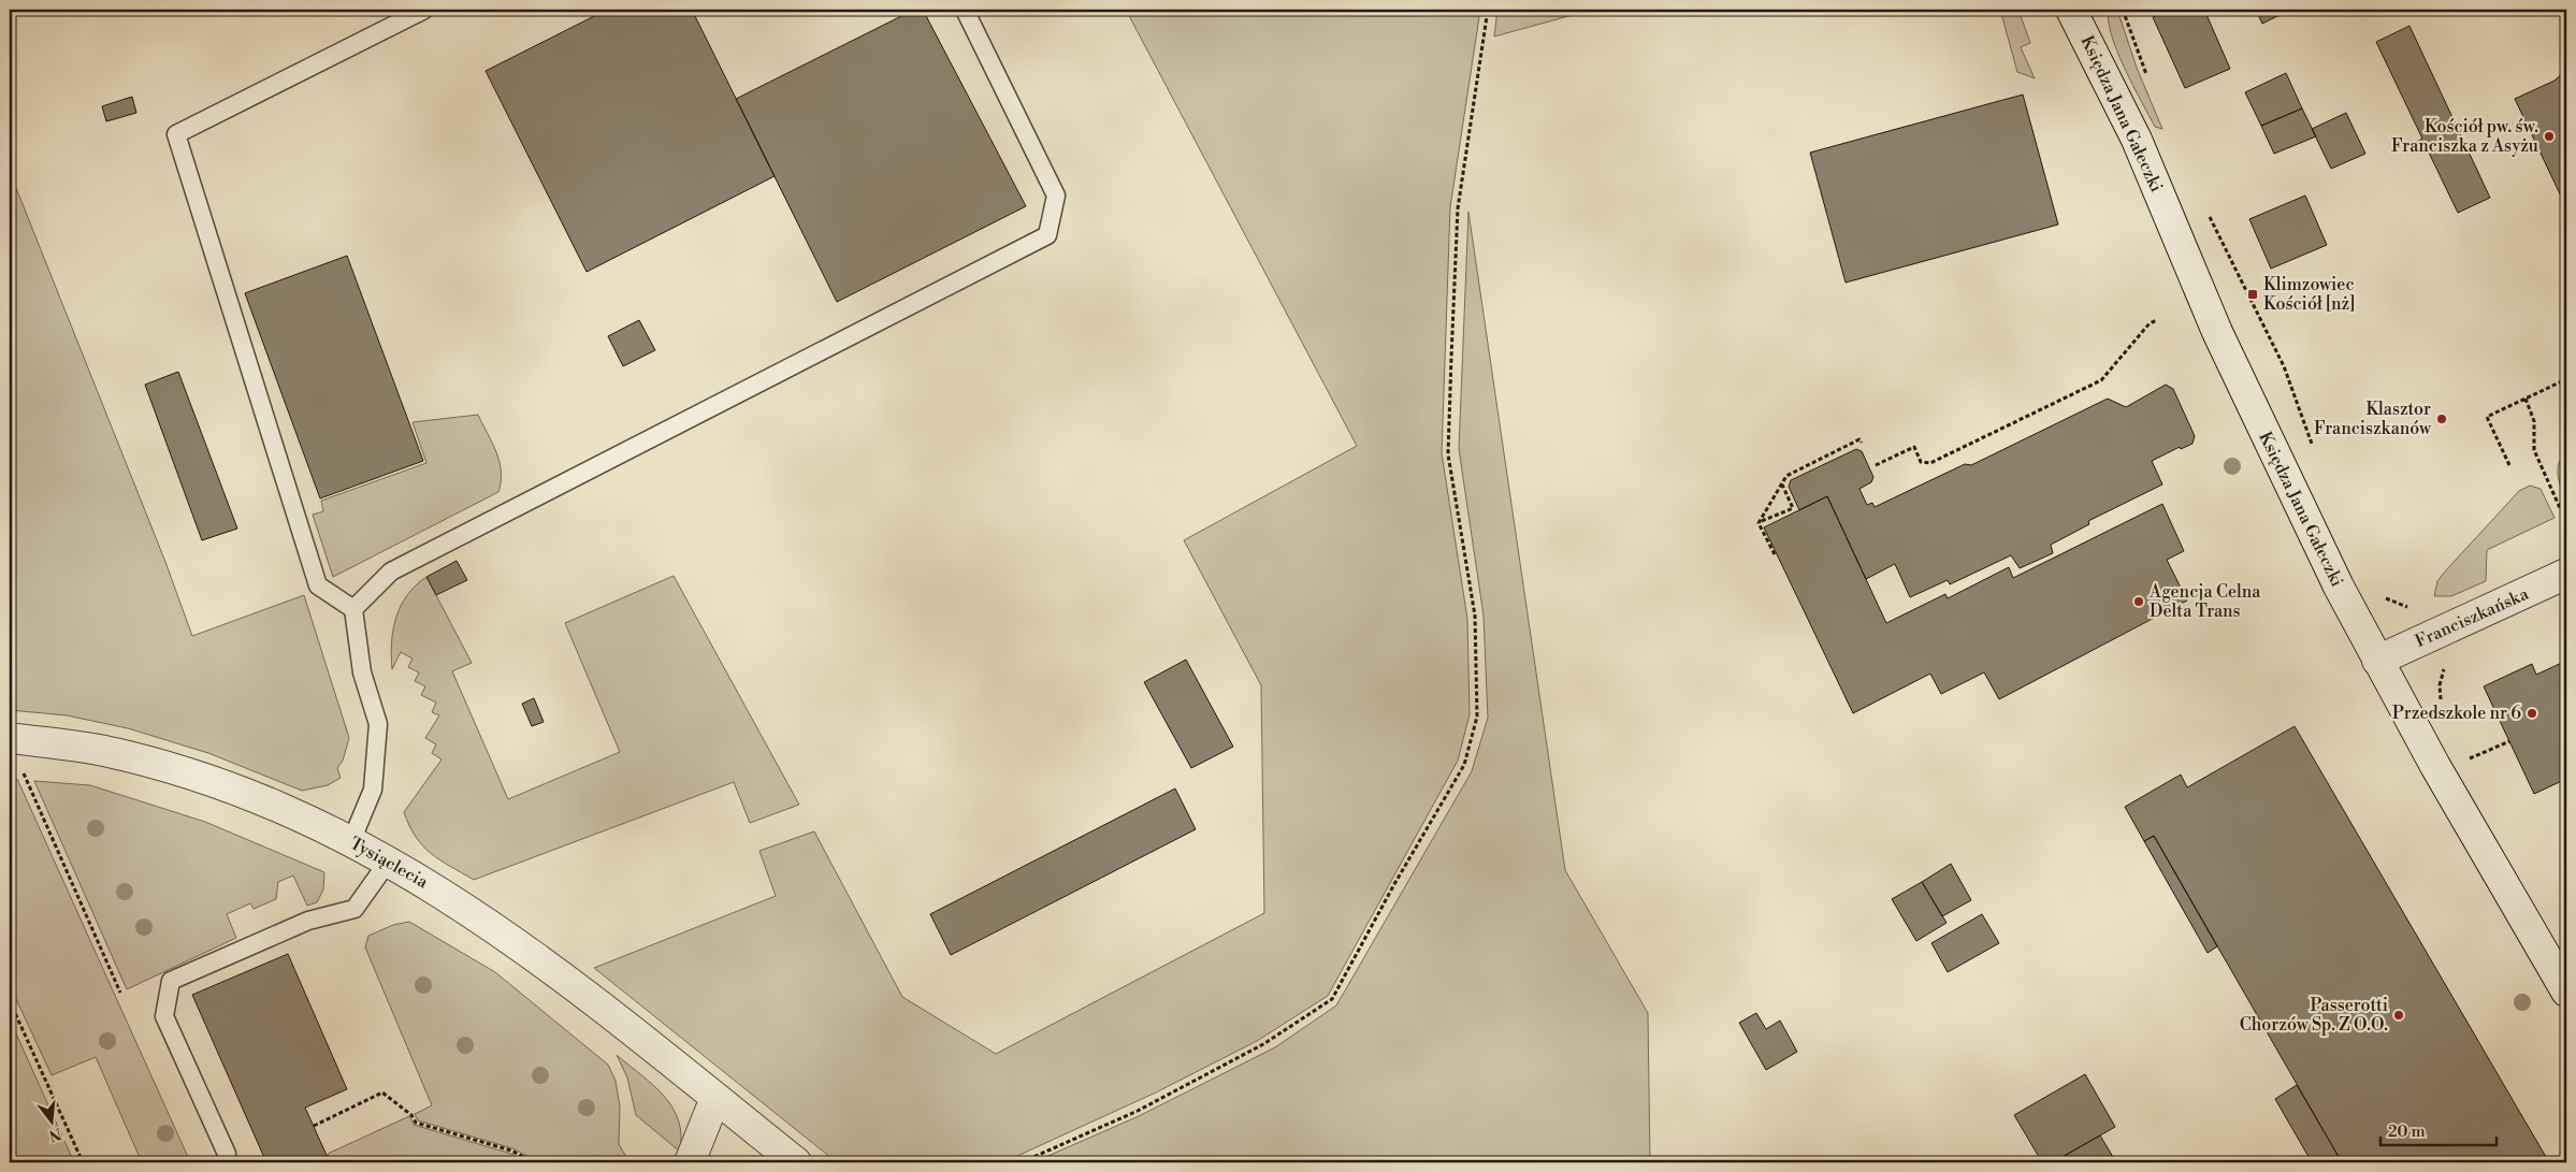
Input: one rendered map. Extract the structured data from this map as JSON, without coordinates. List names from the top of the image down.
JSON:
{
  "streets": {
    "street": ["Księdza Jana Gałeczki", "Franciszkańska", "Tysiąclecia"]
  },
  "crossings": [
    ["Księdza Jana Gałeczki", "Franciszkańska"]
  ],
  "places": {
    "other": [
      "Kościół pw. św. Franciszka z Asyżu",
      "Klasztor Franciszkanów",
      "Agencja Celna Delta Trans",
      "Przedszkole nr 6",
      "Passerotti Chorzów Sp. Z O.O."
    ],
    "transit": ["Klimzowiec Kościół [nż]"]
  },
  "scale_bar": "20 m",
  "north": "bottom"
}
